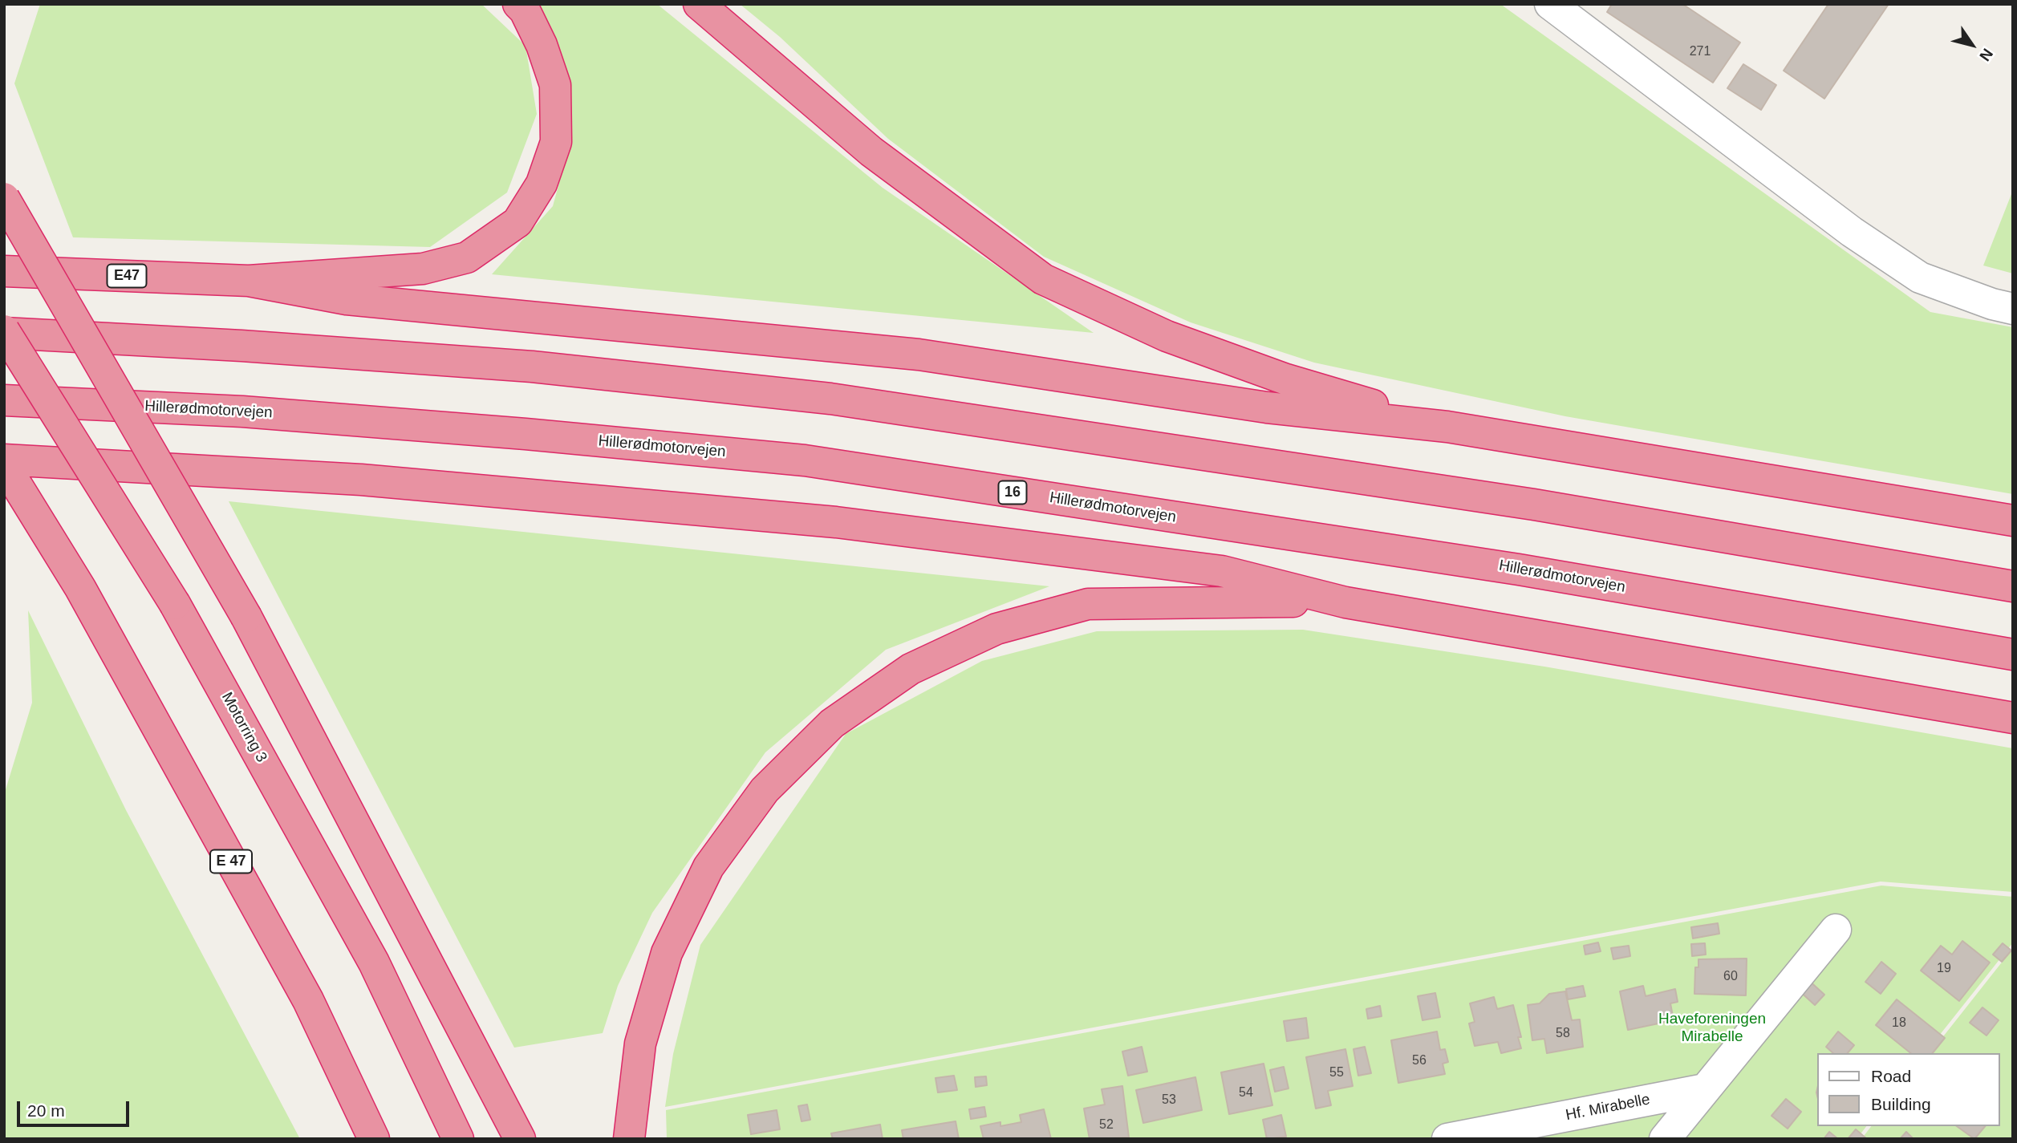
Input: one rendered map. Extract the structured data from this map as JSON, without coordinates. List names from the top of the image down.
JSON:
{
  "streets": {
    "highway": [
      "E47",
      "Hillerødmotorvejen",
      "16",
      "Motorring 3",
      "E 47"
    ],
    "street": ["Hf. Mirabelle"]
  },
  "parks": ["Haveforeningen Mirabelle"],
  "house_numbers": [
    "271",
    "19",
    "60",
    "18",
    "58",
    "56",
    "55",
    "54",
    "53",
    "52"
  ],
  "legend": ["Road", "Building"],
  "scale_bar": "20 m",
  "north": "bottom right"
}
